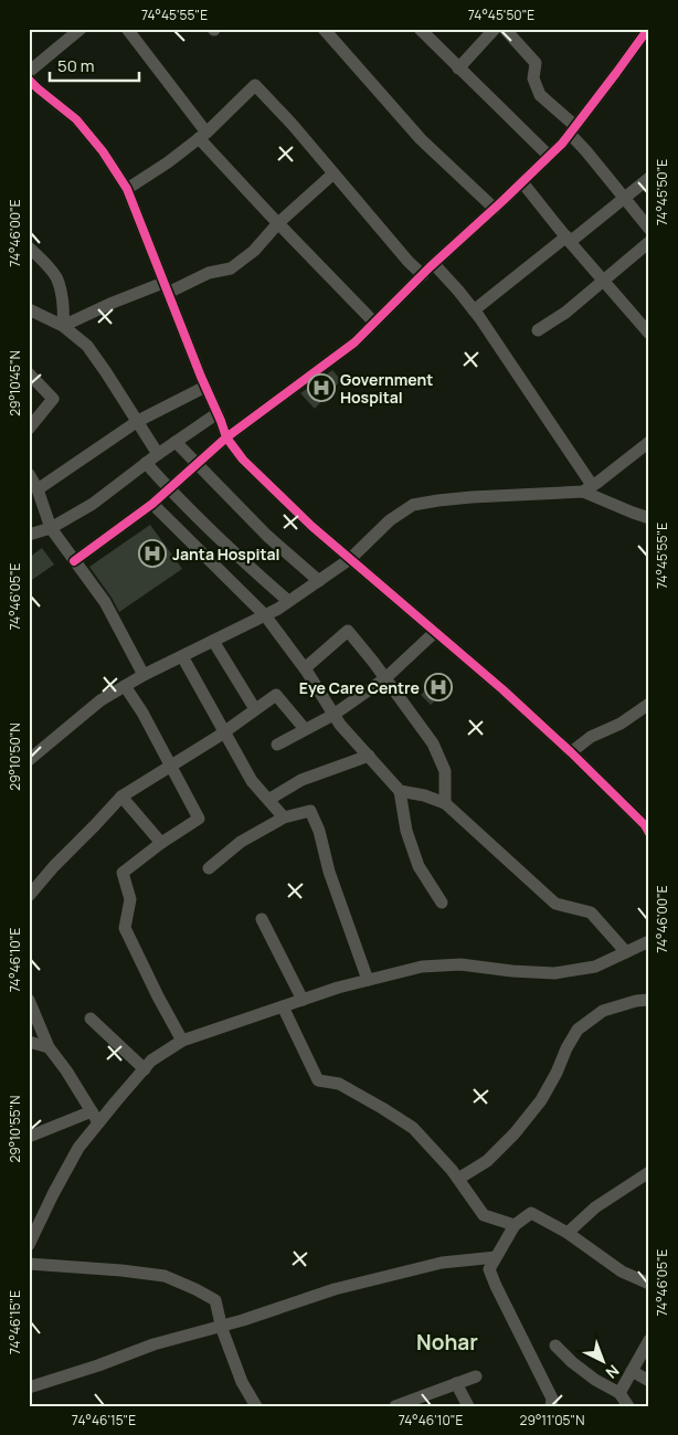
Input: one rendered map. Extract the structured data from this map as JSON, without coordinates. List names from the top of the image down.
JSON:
{
  "districts": ["Nohar"],
  "places": {
    "hospital": ["Government Hospital", "Janta Hospital", "Eye Care Centre"]
  },
  "scale_bar": "50 m",
  "north": "bottom right",
  "coordinates": [
    "74°45'55\"E",
    "74°45'50\"E",
    "74°46'00\"E",
    "29°10'45\"N",
    "74°46'05\"E",
    "29°10'50\"N",
    "74°46'10\"E",
    "29°10'55\"N",
    "74°46'15\"E",
    "29°11'05\"N"
  ]
}
